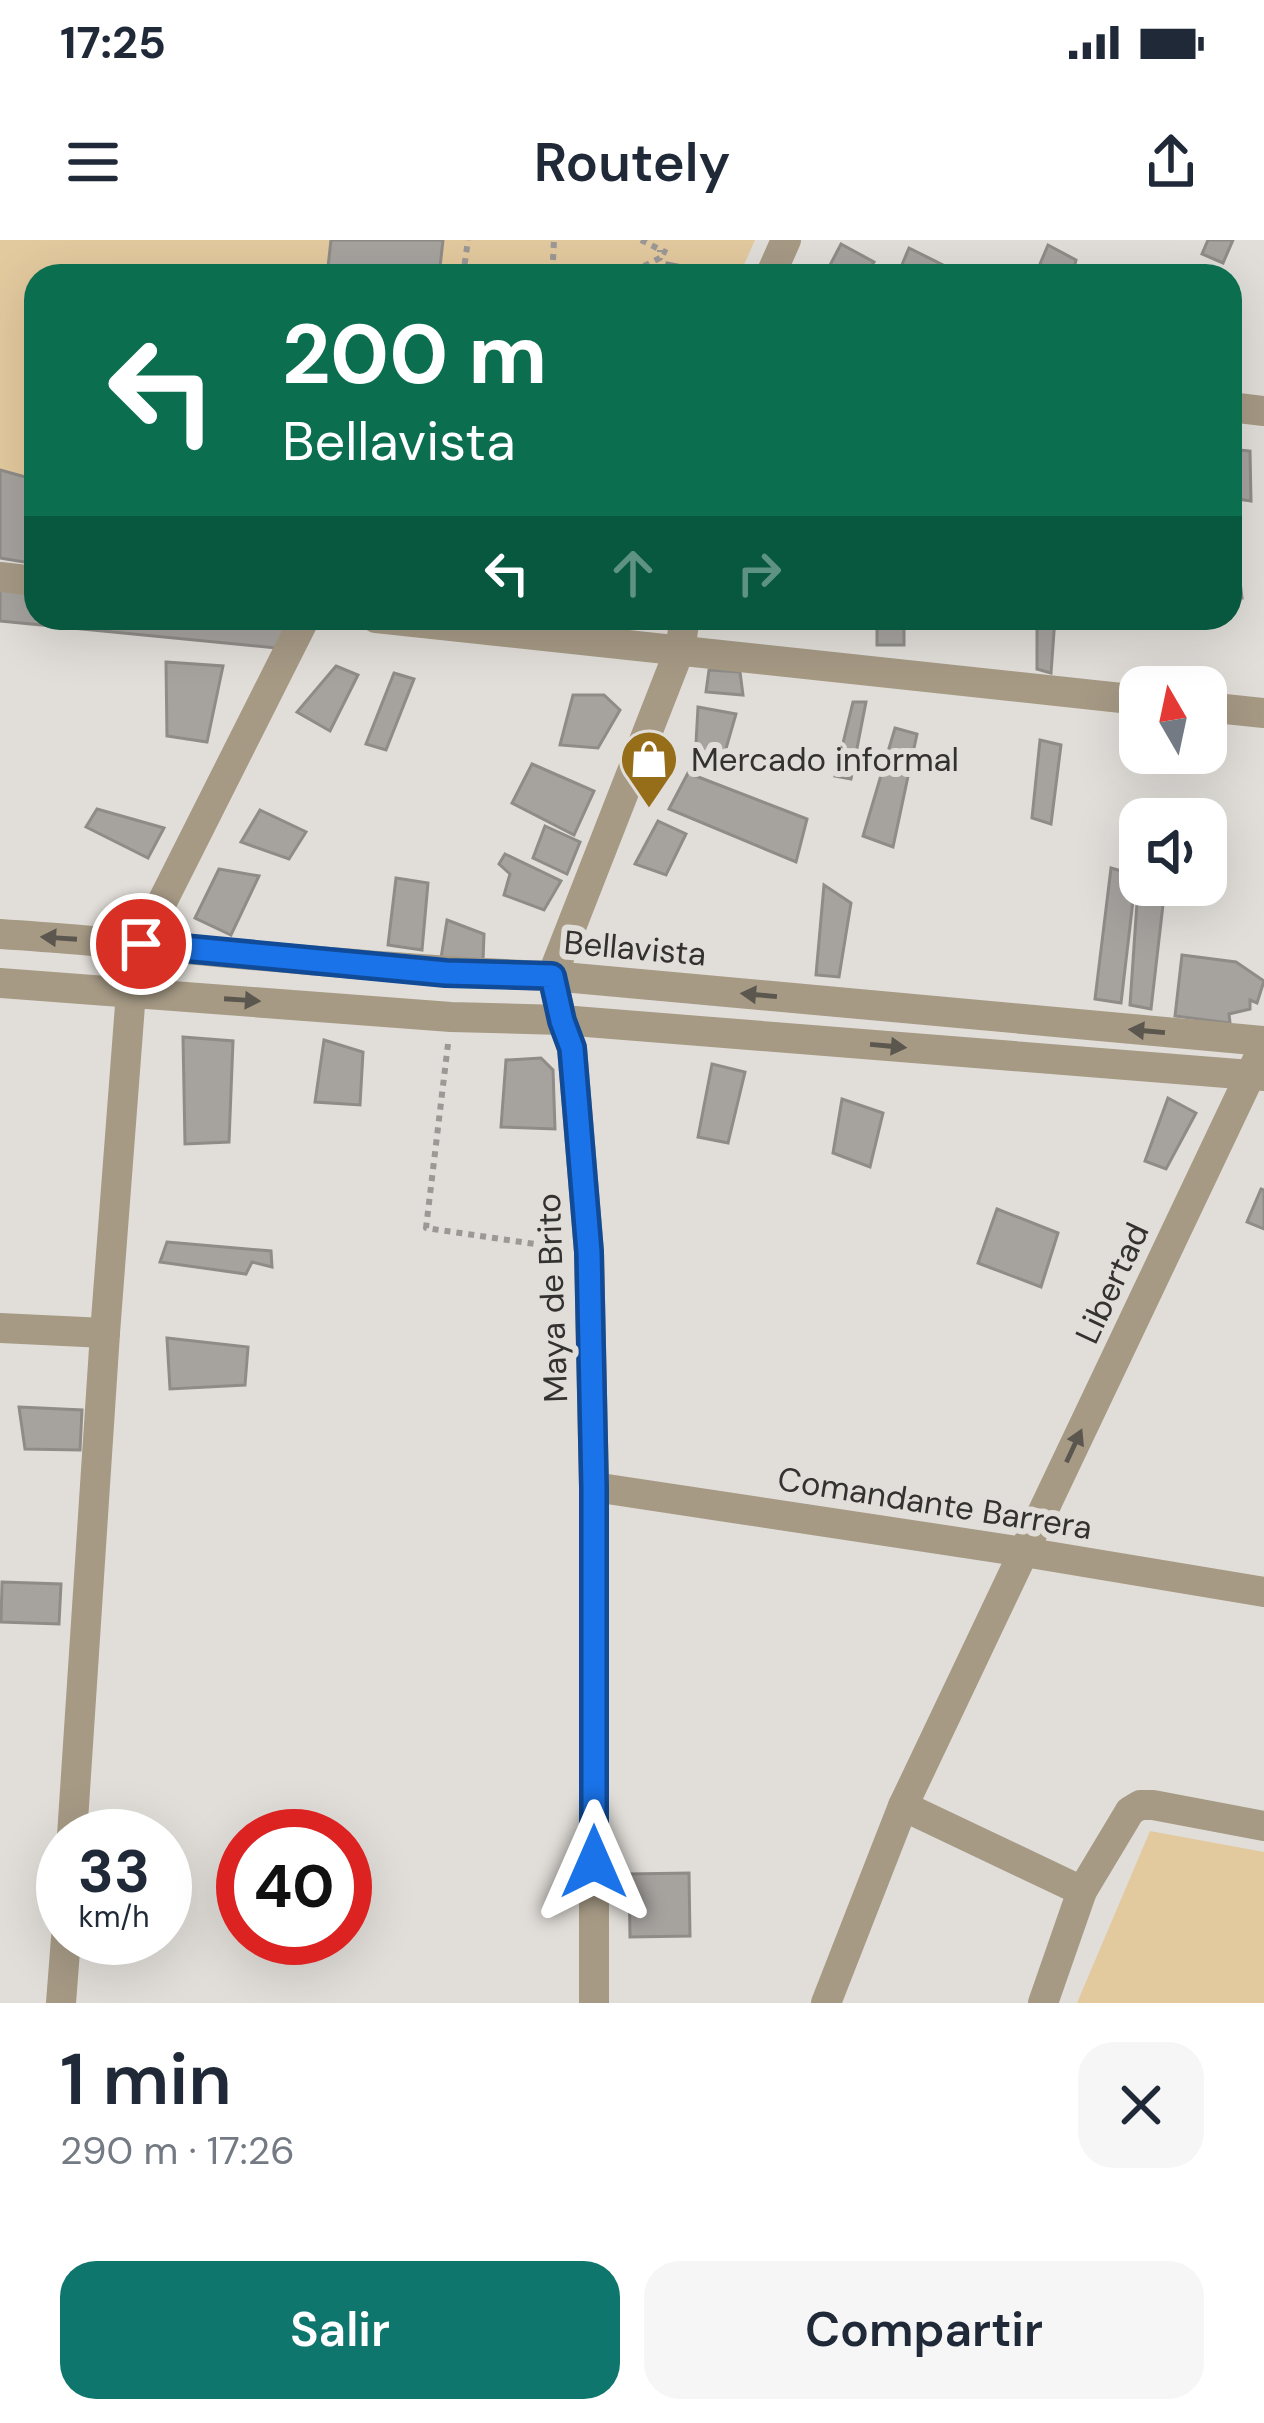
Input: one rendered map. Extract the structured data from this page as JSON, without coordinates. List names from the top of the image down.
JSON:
{
  "streets": {
    "street": [
      "Bellavista",
      "Libertad",
      "Maya de Brito",
      "Comandante Barrera"
    ]
  },
  "crossings": [
    ["Bellavista", "Libertad"],
    ["Bellavista", "Maya de Brito"],
    ["Libertad", "Comandante Barrera"],
    ["Maya de Brito", "Comandante Barrera"]
  ],
  "one_way": ["Libertad"],
  "places": {
    "shop": ["Mercado informal"]
  },
  "north": "top",
  "page": {
    "status": "17:25",
    "header": "Routely",
    "turn": ["200 m", "Bellavista"],
    "speed": "33 km/h",
    "limit": "40",
    "heading": ["1 min", "290 m · 17:26"],
    "buttons": ["Salir", "Compartir"]
  }
}
